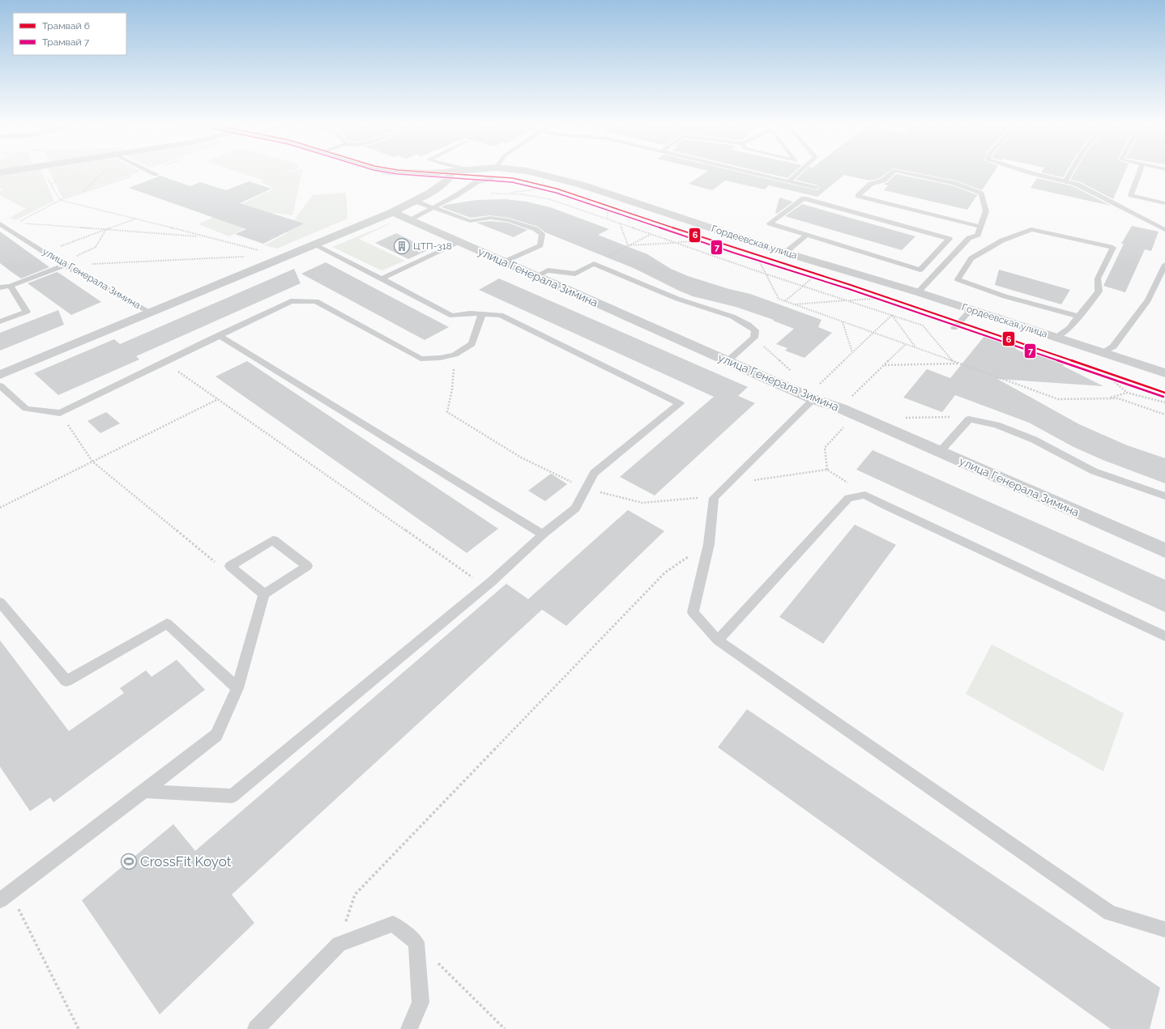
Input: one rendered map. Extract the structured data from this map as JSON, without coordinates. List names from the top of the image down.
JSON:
{
  "streets": {
    "street": ["Гордеевская улица", "улица Генерала Зимина"]
  },
  "places": {
    "building": ["ЦТП-318"],
    "sports": ["CrossFit Koyot"]
  },
  "lines": ["tram line 6", "tram line 7"],
  "legend": ["Трамвай 6", "Трамвай 7"]
}
